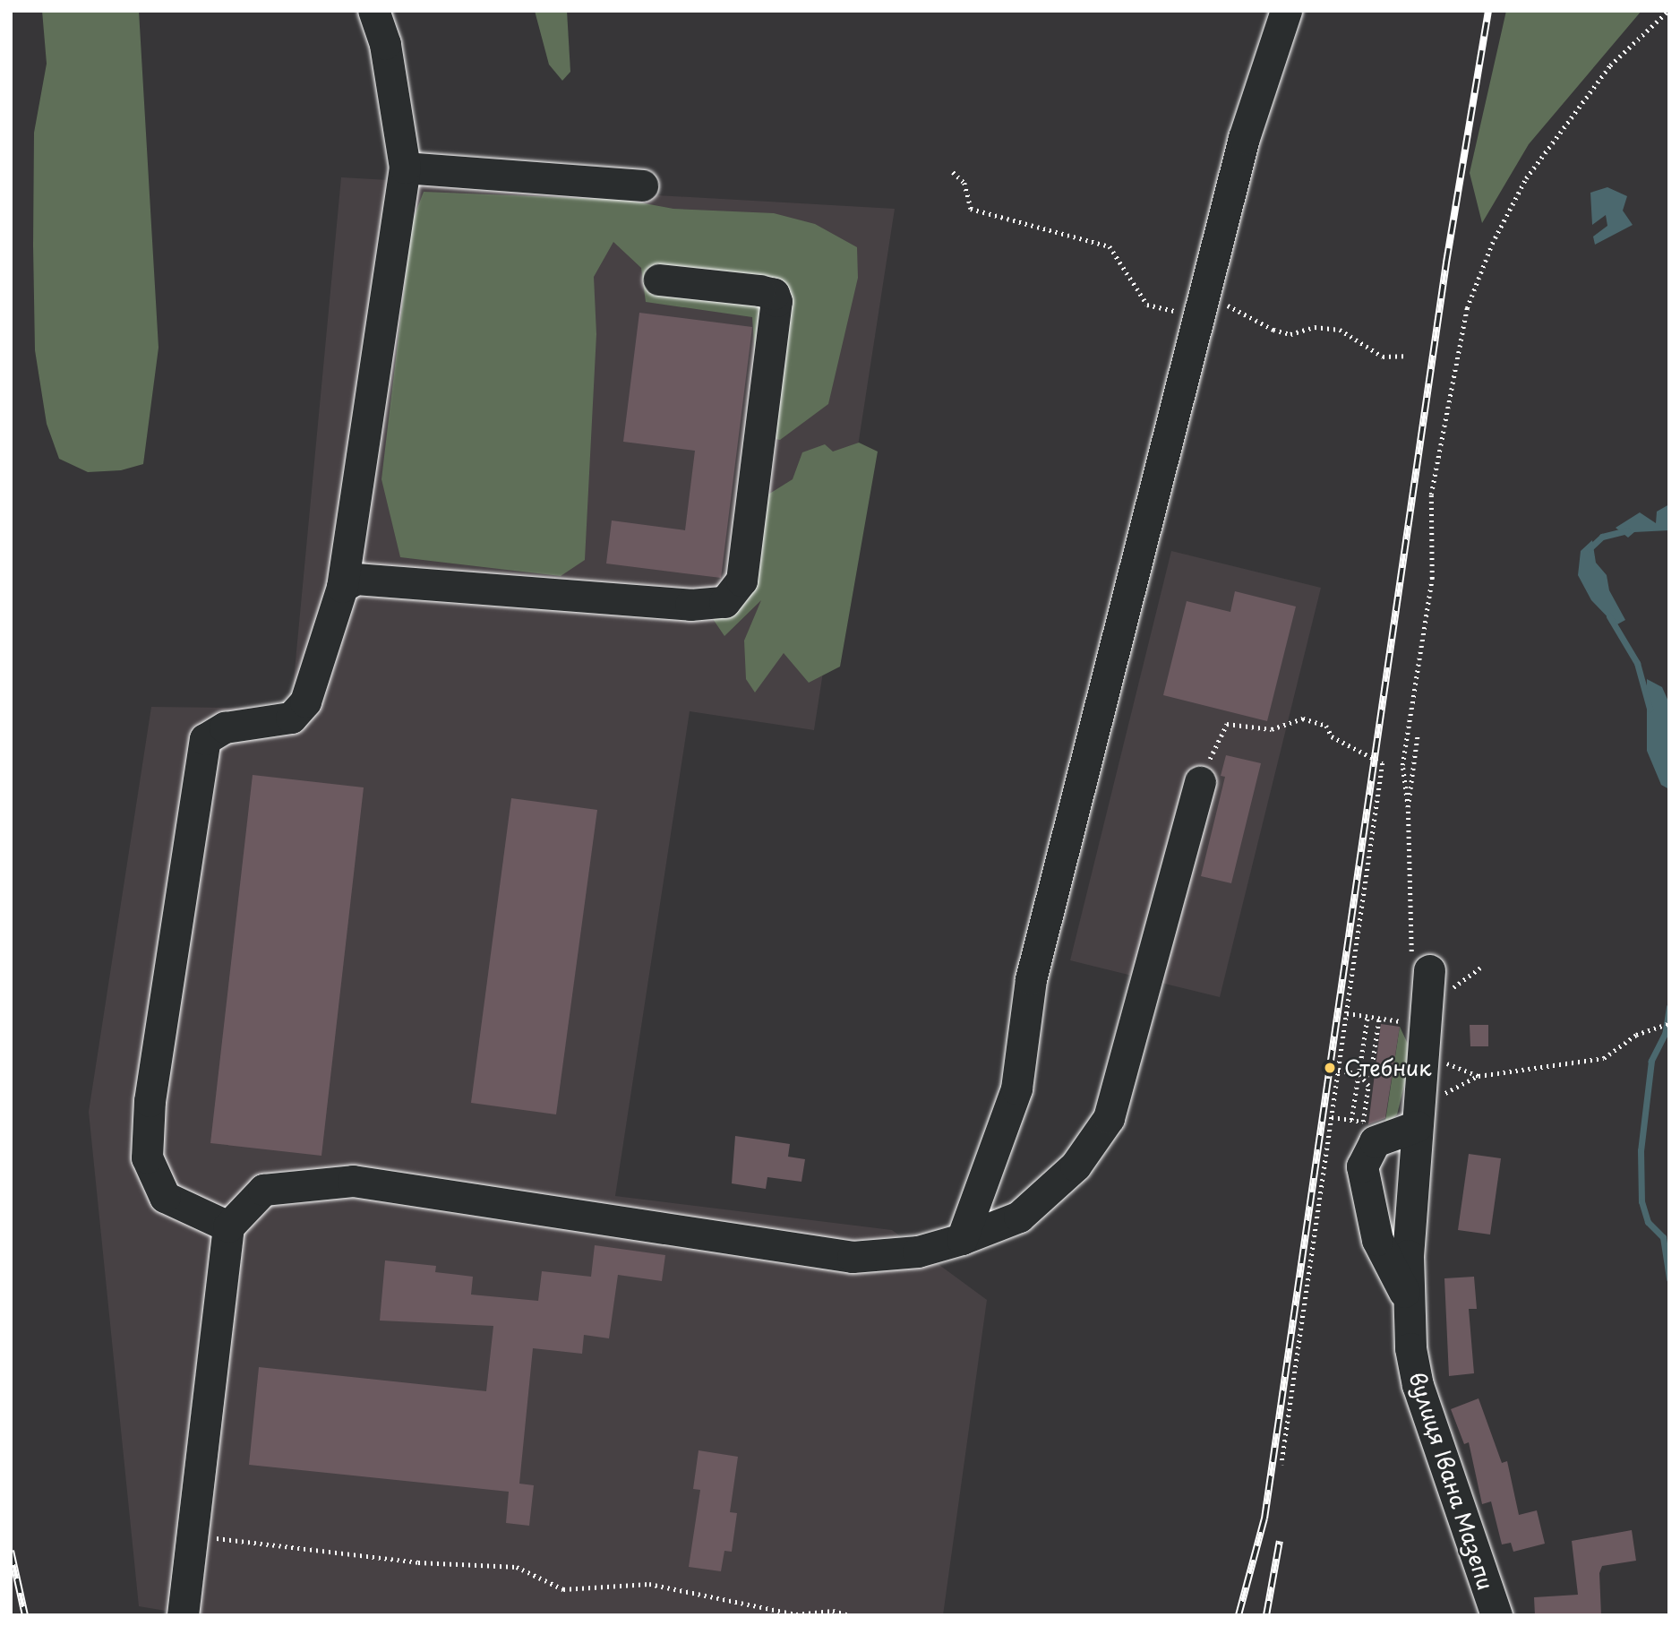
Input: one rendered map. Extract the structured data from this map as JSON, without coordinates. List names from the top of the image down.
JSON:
{
  "streets": {
    "street": ["вулиця Івана Мазепи"]
  },
  "places": ["Стебник"]
}
